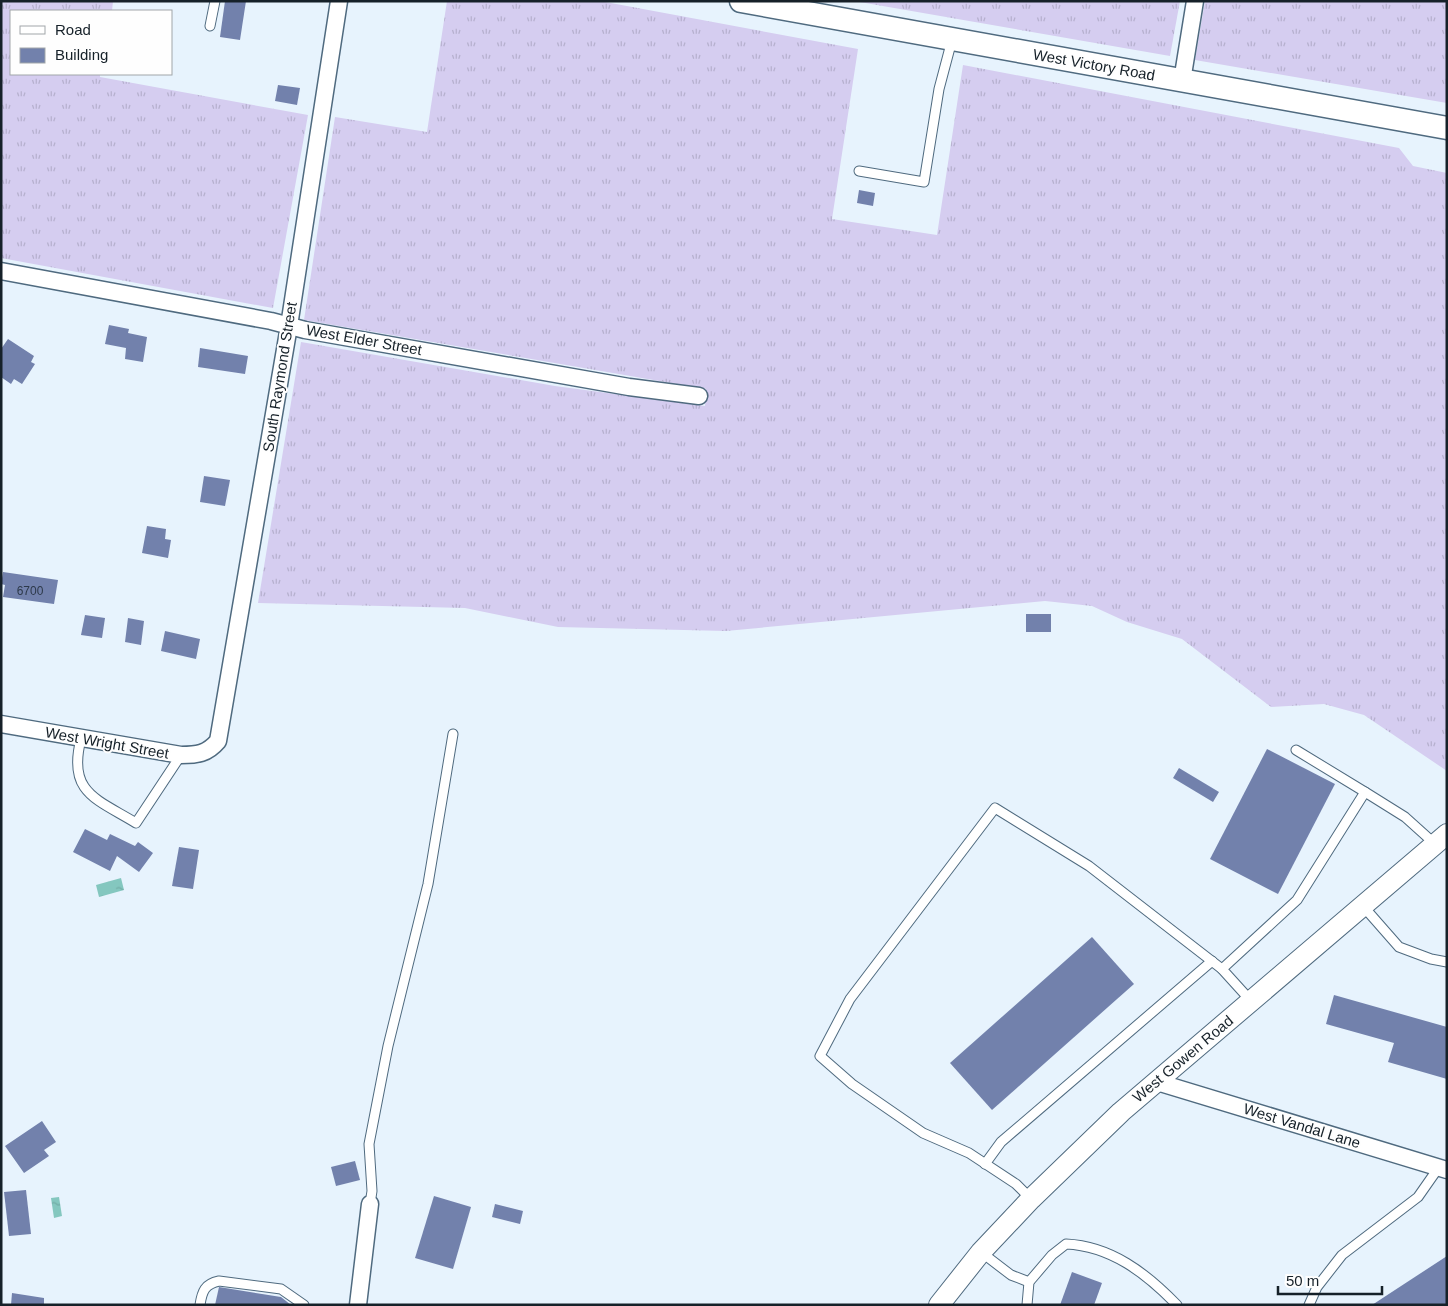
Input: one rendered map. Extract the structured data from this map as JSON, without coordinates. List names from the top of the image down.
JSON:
{
  "streets": {
    "main road": ["West Victory Road"],
    "street": [
      "West Elder Street",
      "South Raymond Street",
      "West Wright Street",
      "West Gowen Road",
      "West Vandal Lane"
    ]
  },
  "crossings": [
    ["West Elder Street", "South Raymond Street"],
    ["South Raymond Street", "West Wright Street"],
    ["West Gowen Road", "West Vandal Lane"]
  ],
  "house_numbers": ["6700"],
  "legend": ["Road", "Building"],
  "scale_bar": "50 m"
}
